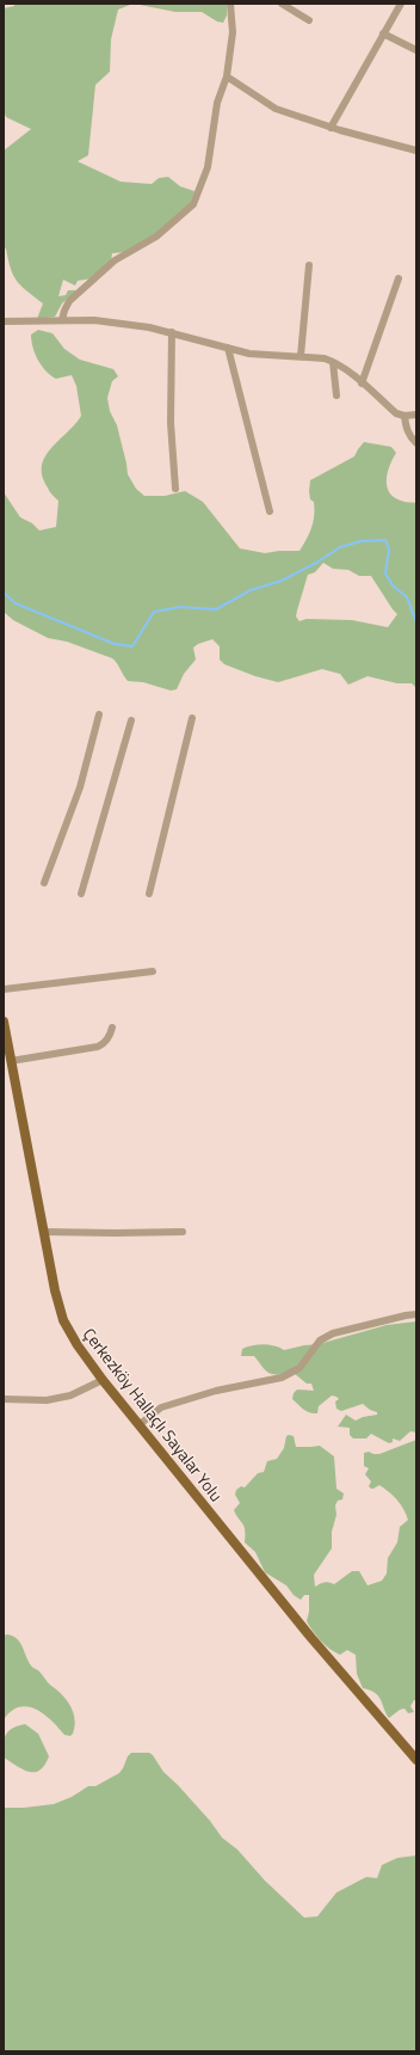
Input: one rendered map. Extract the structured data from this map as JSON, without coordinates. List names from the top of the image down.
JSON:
{
  "streets": {
    "main road": ["Çerkezköy Hallaçlı Sayalar Yolu"]
  }
}
